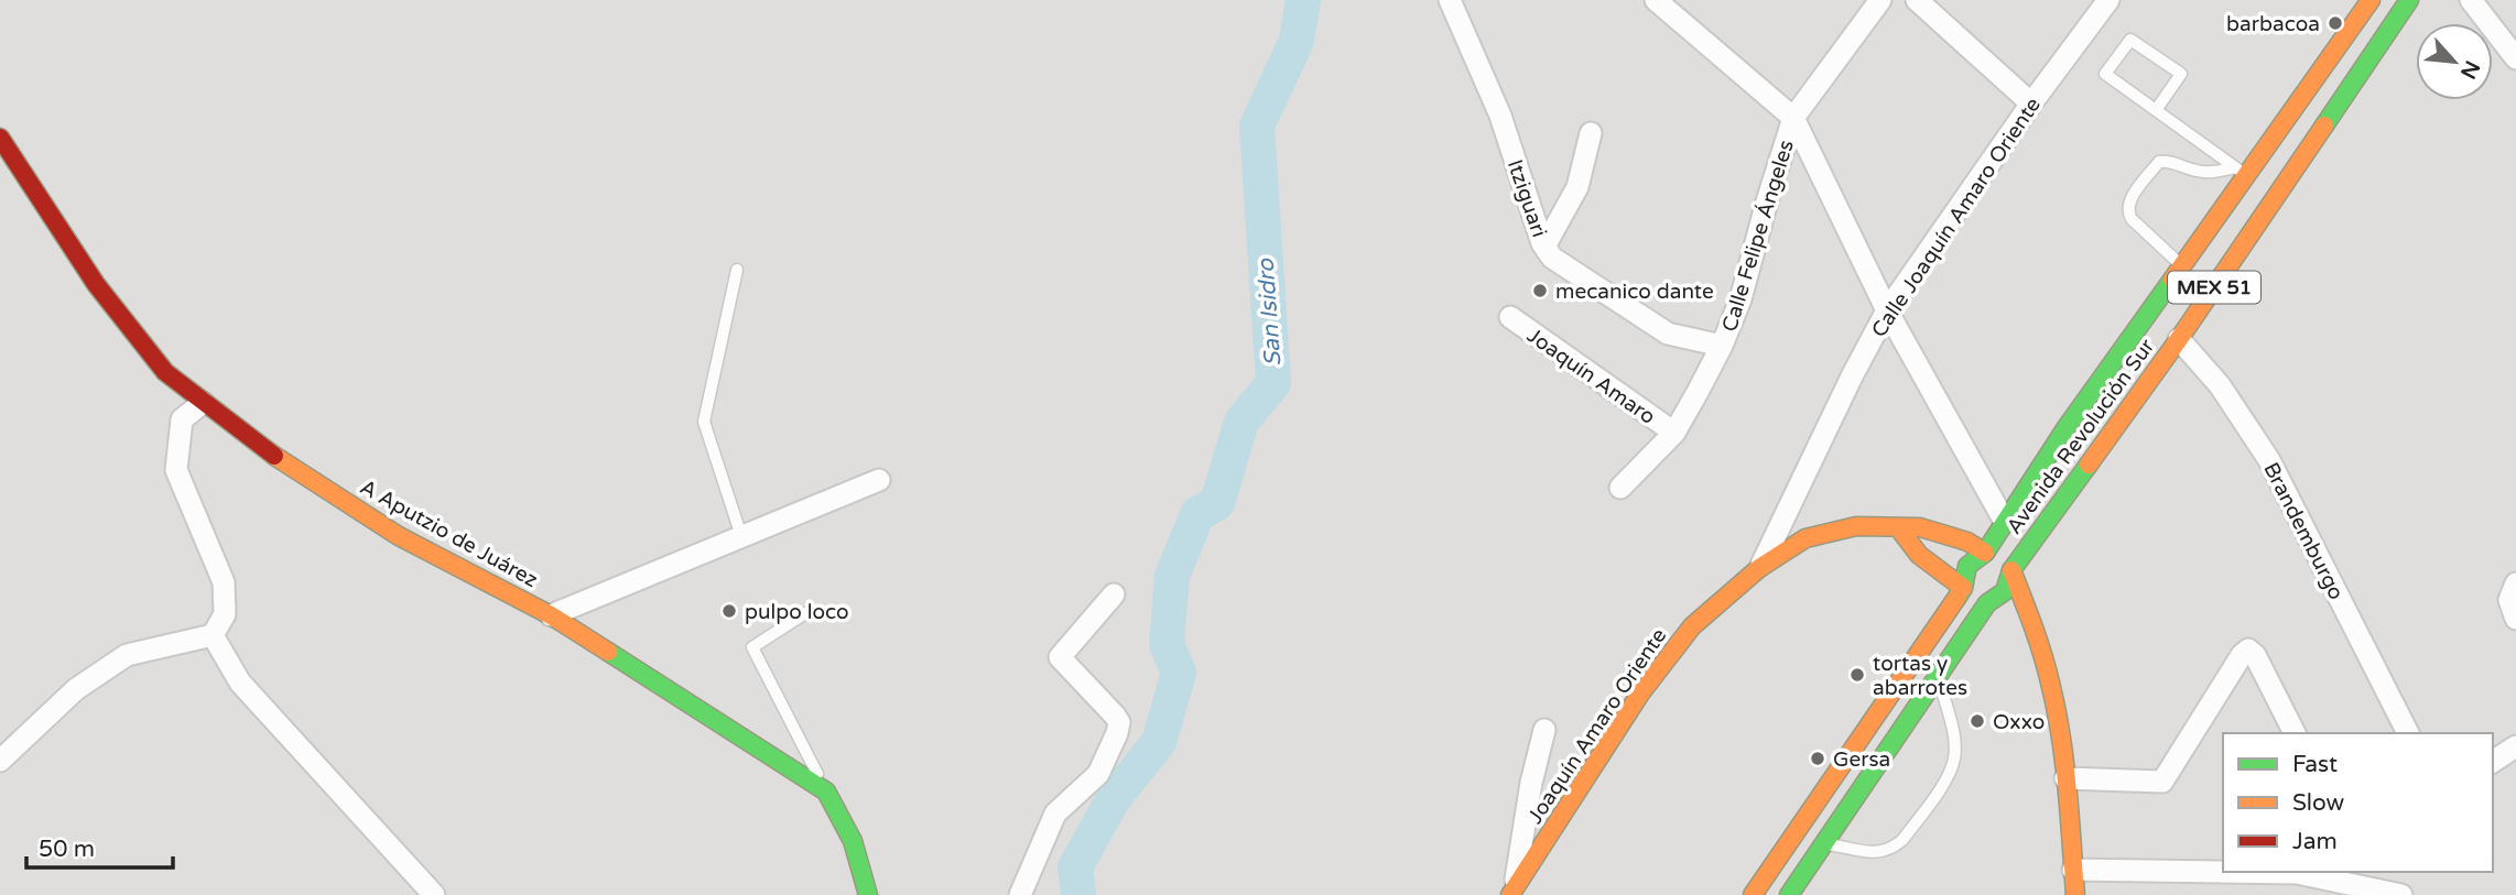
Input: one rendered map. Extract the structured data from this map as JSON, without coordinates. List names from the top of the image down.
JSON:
{
  "streets": {
    "street": [
      "Itziguari",
      "Calle Joaquín Amaro Oriente",
      "Calle Felipe Ángeles",
      "MEX 51",
      "Joaquín Amaro",
      "Avenida Revolución Sur",
      "Brandemburgo",
      "A Aputzio de Juárez",
      "Joaquín Amaro Oriente"
    ]
  },
  "crossings": [
    ["Itziguari", "Calle Felipe Ángeles"],
    ["Calle Joaquín Amaro Oriente", "Joaquín Amaro Oriente"],
    ["Calle Felipe Ángeles", "Joaquín Amaro"],
    ["Avenida Revolución Sur", "Brandemburgo"],
    ["Avenida Revolución Sur", "Joaquín Amaro Oriente"]
  ],
  "water": ["San Isidro"],
  "places": [
    "barbacoa",
    "mecanico dante",
    "pulpo loco",
    "tortas y abarrotes",
    "Oxxo",
    "Gersa"
  ],
  "legend": ["Fast", "Slow", "Jam"],
  "scale_bar": "50 m",
  "north": "bottom right"
}
